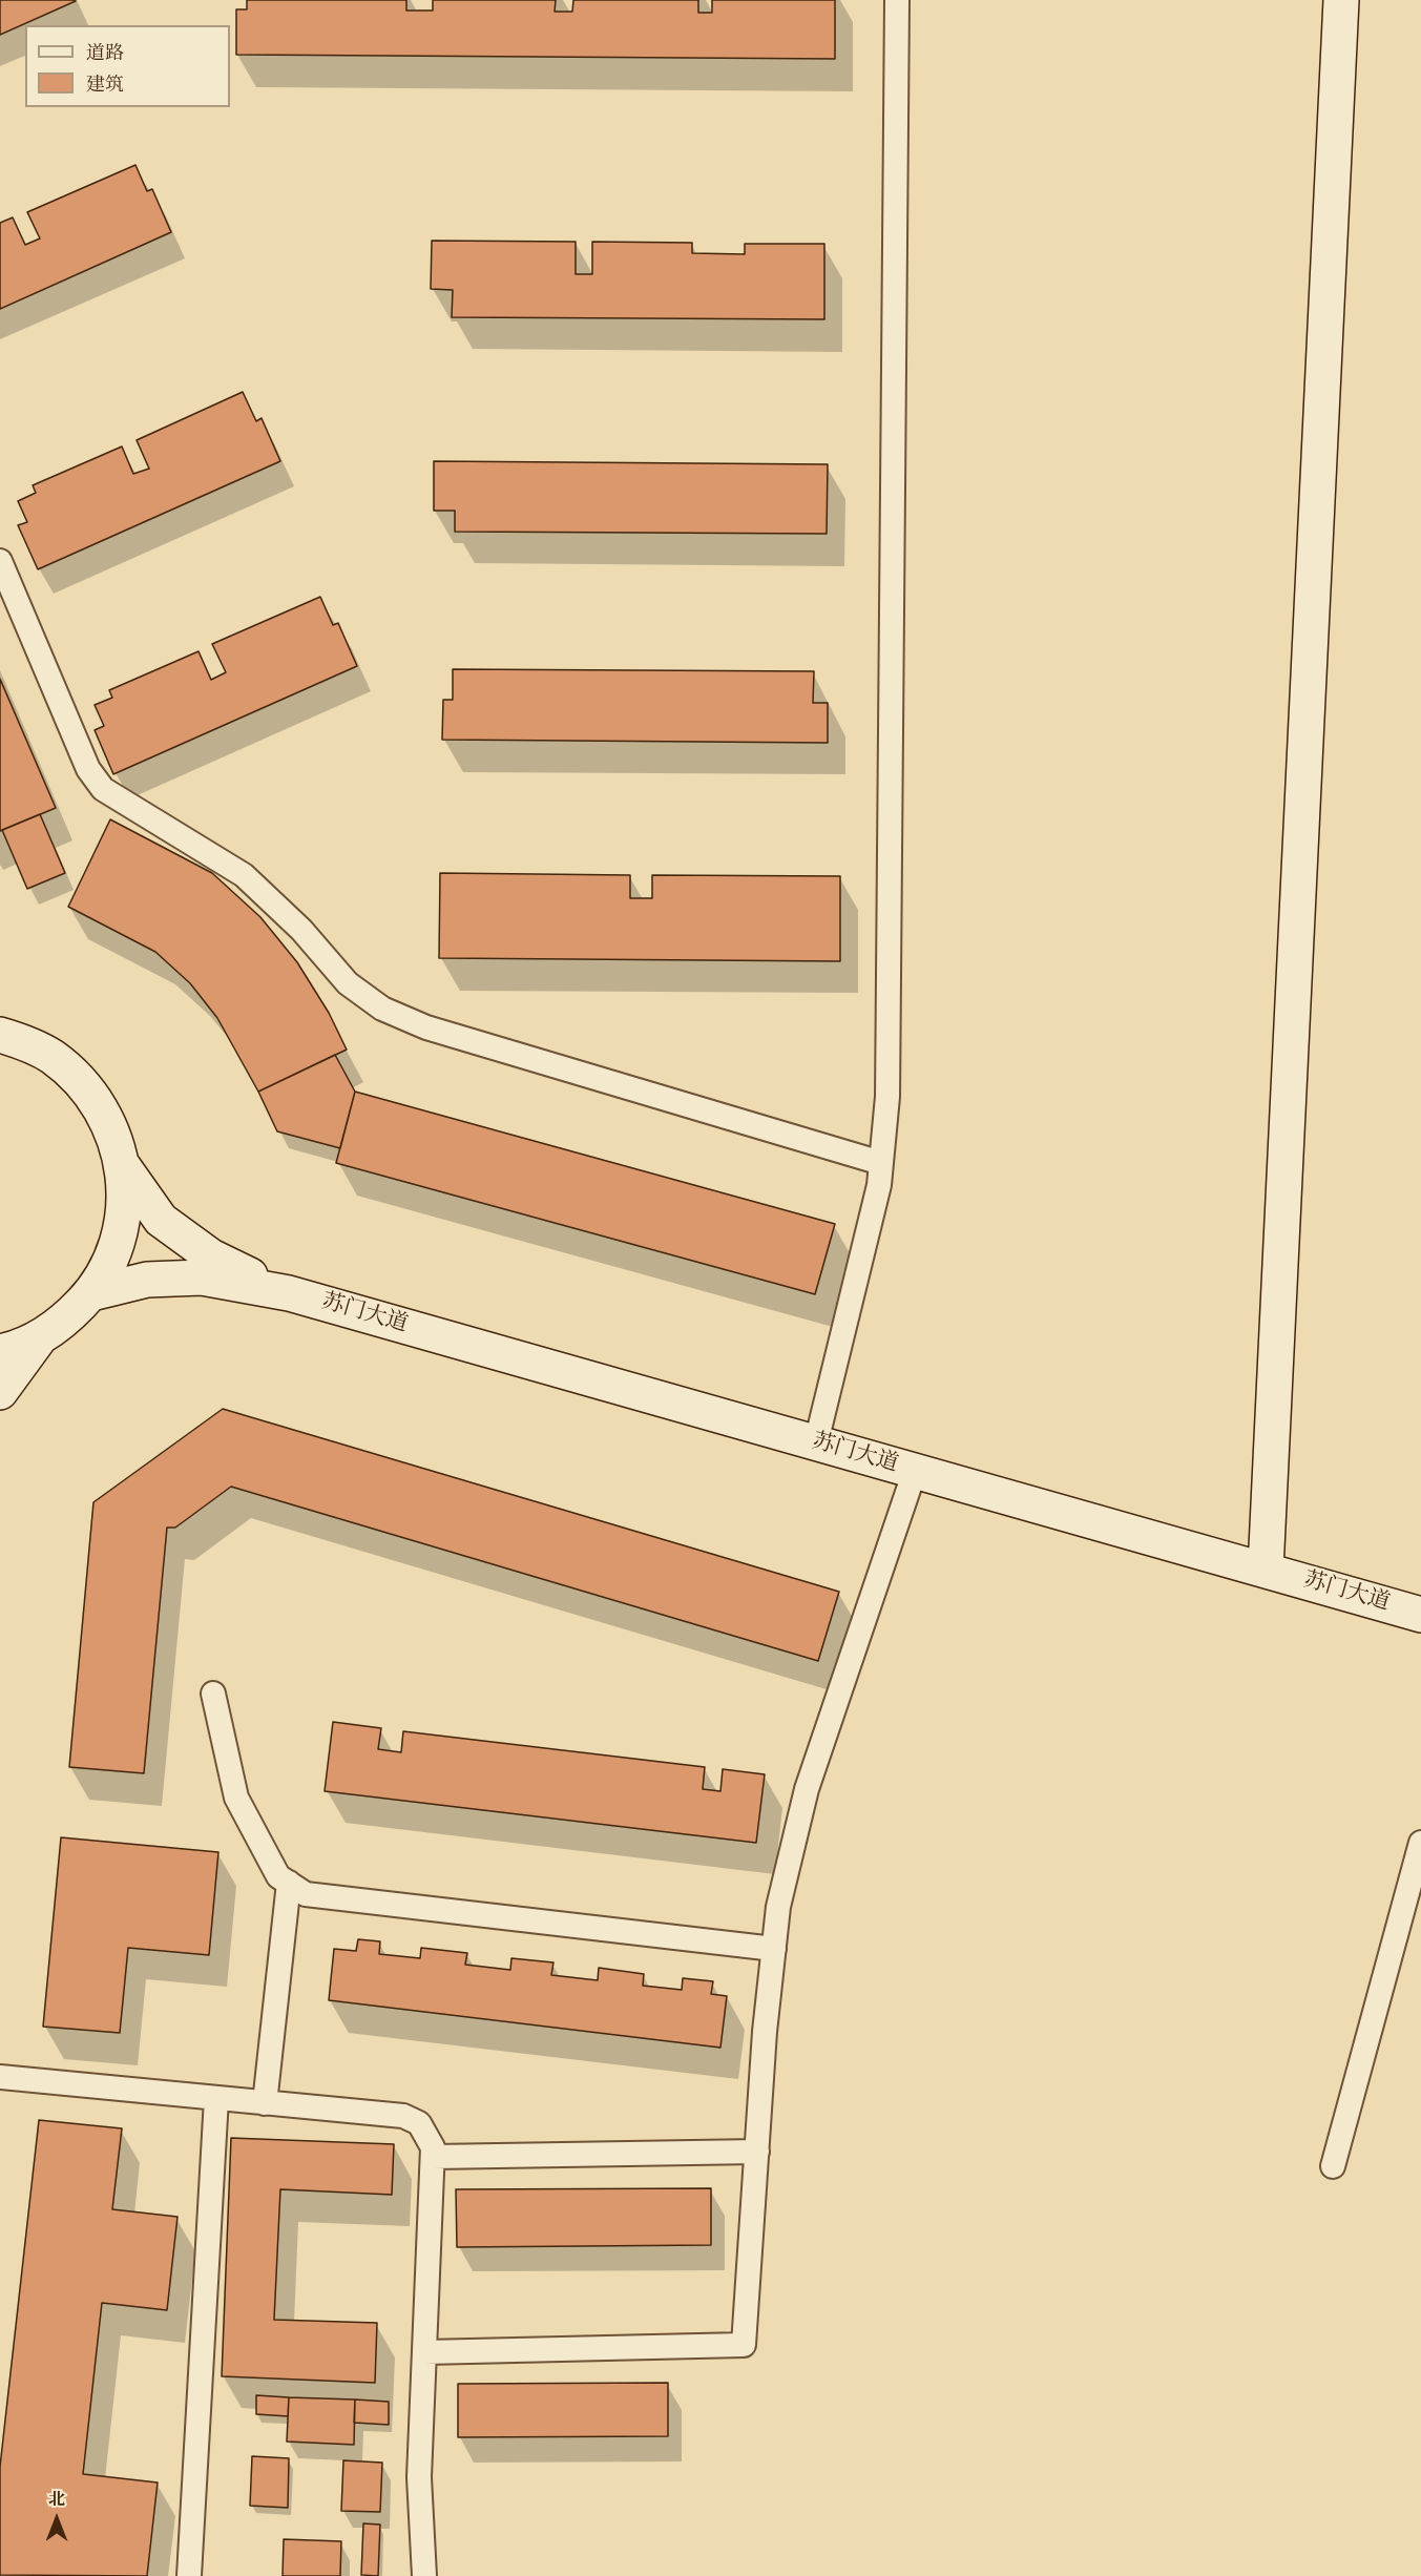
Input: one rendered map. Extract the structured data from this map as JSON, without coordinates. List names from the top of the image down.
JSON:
{
  "streets": {
    "main road": ["苏门大道"]
  },
  "legend": ["道路", "建筑"],
  "north": "top"
}
